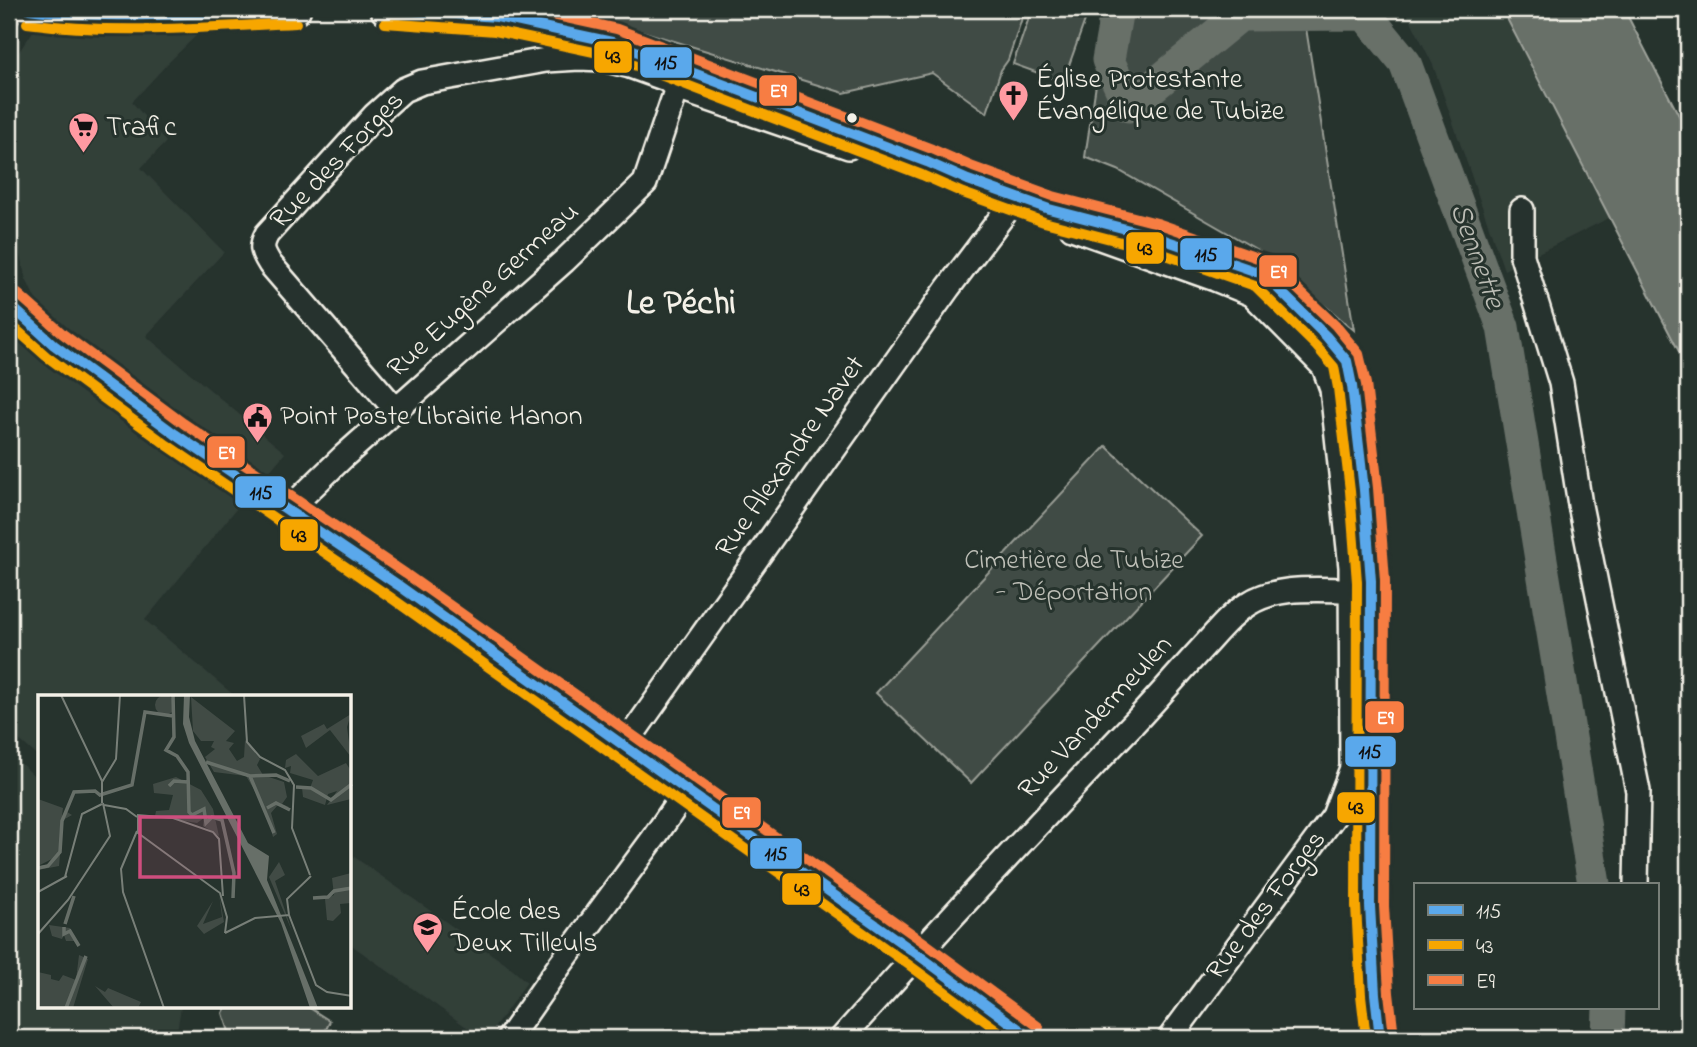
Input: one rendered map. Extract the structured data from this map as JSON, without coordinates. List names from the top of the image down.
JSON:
{
  "streets": {
    "main road": ["Rue des Forges"],
    "street": ["Rue Eugène Germeau", "Rue Alexandre Navet", "Rue Vandermeulen"]
  },
  "crossings": [
    ["Rue des Forges", "Rue Eugène Germeau"],
    ["Rue des Forges", "Rue Alexandre Navet"],
    ["Rue des Forges", "Rue Vandermeulen"]
  ],
  "districts": ["Le Péchi"],
  "water": ["Sennette"],
  "parks": ["Cimetière de Tubize - Déportation"],
  "places": {
    "church": ["Église Protestante Évangélique de Tubize"],
    "supermarket": ["Trafic"],
    "public building": ["Point Poste Librairie Hanon"],
    "school or university": ["École des Deux Tilleuls"]
  },
  "lines": ["transit line 115", "transit line E9", "transit line 43"],
  "legend": ["115", "43", "E9"]
}
